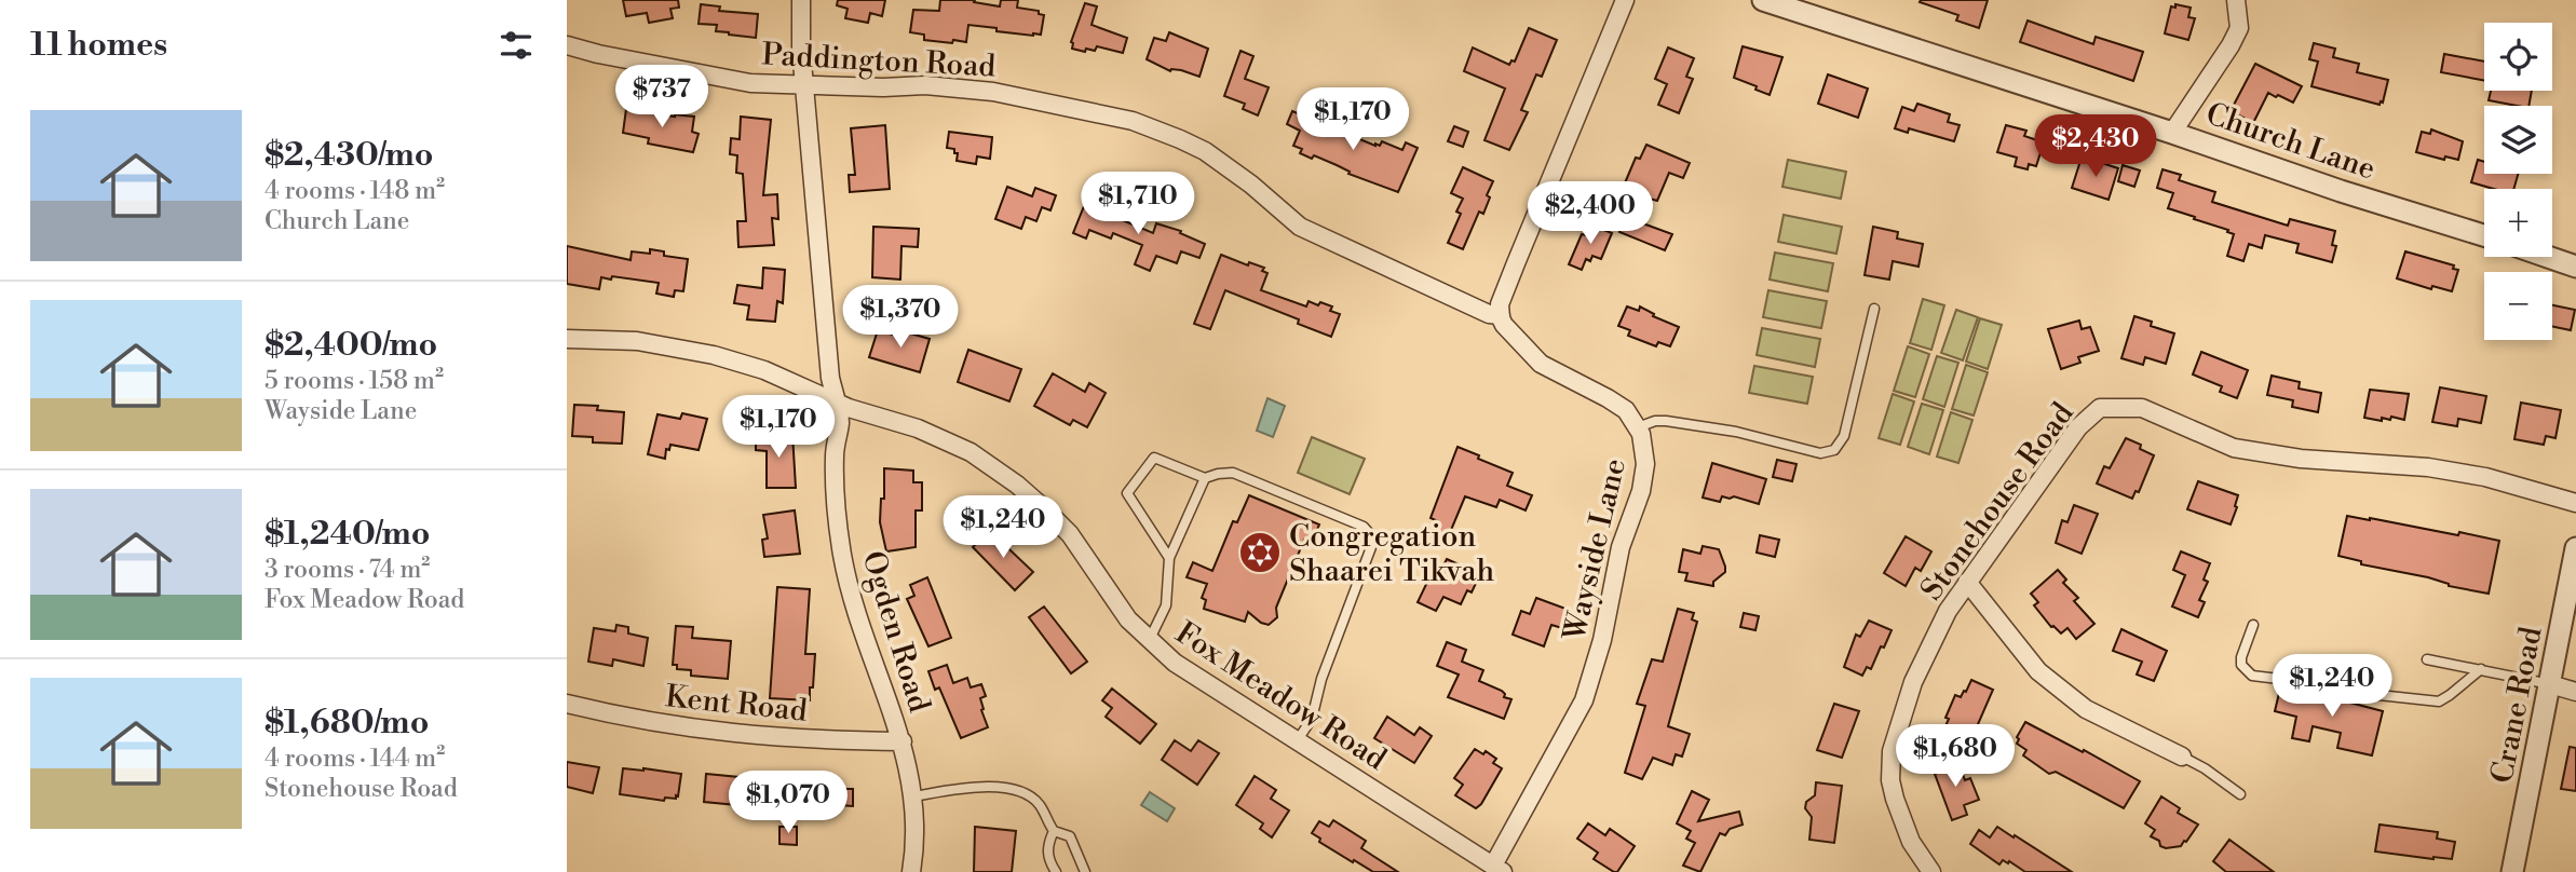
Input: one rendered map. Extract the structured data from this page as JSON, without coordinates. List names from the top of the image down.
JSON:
{
  "streets": {
    "street": [
      "Paddington Road",
      "Church Lane",
      "Stonehouse Road",
      "Wayside Lane",
      "Ogden Road",
      "Fox Meadow Road",
      "Kent Road",
      "Crane Road"
    ]
  },
  "crossings": [
    ["Paddington Road", "Wayside Lane"],
    ["Paddington Road", "Ogden Road"],
    ["Wayside Lane", "Fox Meadow Road"],
    ["Ogden Road", "Fox Meadow Road"],
    ["Ogden Road", "Kent Road"]
  ],
  "places": {
    "synagogue": ["Congregation Shaarei Tikvah"]
  },
  "page": {
    "heading": "11 homes",
    "map_buttons": ["+", "−"],
    "price": [
      "$737",
      "$1,170",
      "$2,430",
      "$1,710",
      "$2,400",
      "$1,370",
      "$1,170",
      "$1,240",
      "$1,240",
      "$1,680",
      "$1,070"
    ],
    "list": [
      {
        "name": "$2,430/mo",
        "note": "4 rooms · 148 m² · Church Lane"
      },
      {
        "name": "$2,400/mo",
        "note": "5 rooms · 158 m² · Wayside Lane"
      },
      {
        "name": "$1,240/mo",
        "note": "3 rooms · 74 m² · Fox Meadow Road"
      },
      {
        "name": "$1,680/mo",
        "note": "4 rooms · 144 m² · Stonehouse Road"
      }
    ]
  }
}
